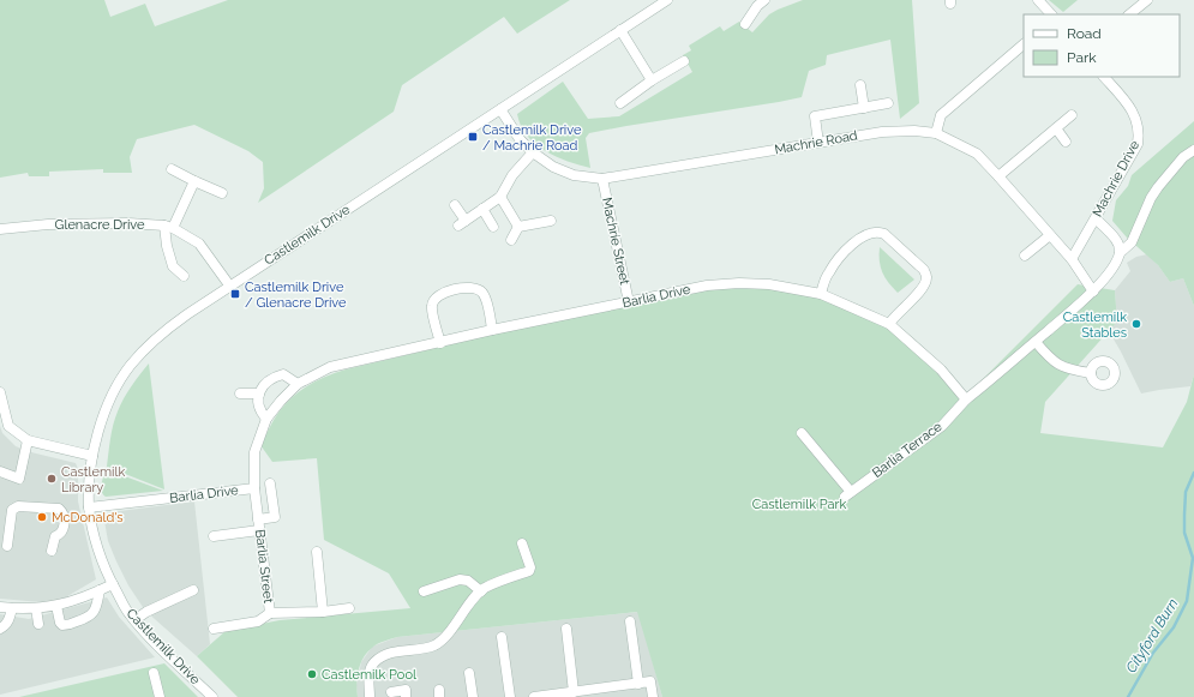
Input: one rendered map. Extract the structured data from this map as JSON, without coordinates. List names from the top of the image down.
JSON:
{
  "streets": {
    "street": [
      "Machrie Road",
      "Machrie Drive",
      "Glenacre Drive",
      "Castlemilk Drive",
      "Machrie Street",
      "Barlia Drive",
      "Barlia Terrace",
      "Barlia Street"
    ]
  },
  "crossings": [
    ["Machrie Road", "Machrie Drive"],
    ["Machrie Road", "Castlemilk Drive"],
    ["Machrie Road", "Machrie Street"],
    ["Glenacre Drive", "Castlemilk Drive"],
    ["Castlemilk Drive", "Barlia Drive"],
    ["Machrie Street", "Barlia Drive"],
    ["Barlia Drive", "Barlia Terrace"],
    ["Barlia Drive", "Barlia Street"]
  ],
  "water": ["Cityford Burn"],
  "parks": ["Castlemilk Park"],
  "places": {
    "transit": ["Castlemilk Drive / Machrie Road", "Castlemilk Drive / Glenacre Drive"],
    "other": [
      "Castlemilk Stables",
      "Castlemilk Library",
      "McDonald's",
      "Castlemilk Pool"
    ]
  },
  "legend": ["Road", "Park"]
}
